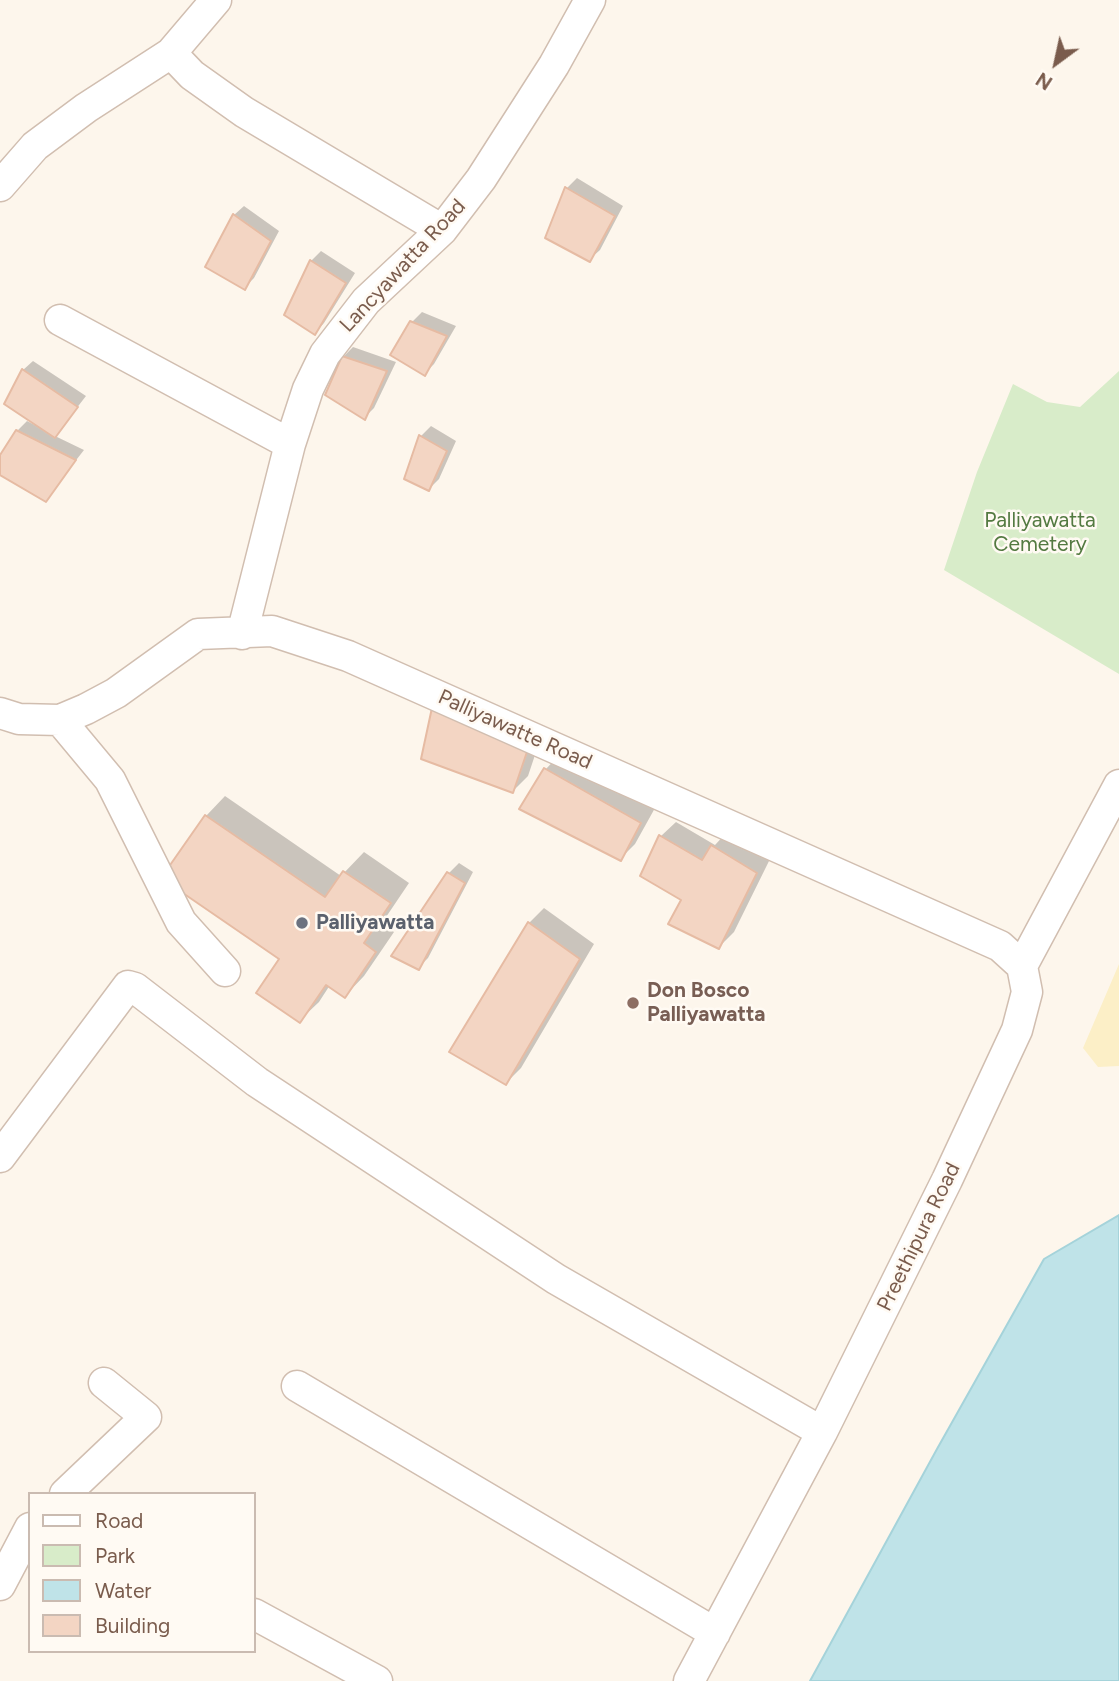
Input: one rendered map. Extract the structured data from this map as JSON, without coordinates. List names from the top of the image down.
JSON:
{
  "streets": {
    "street": ["Lancyawatta Road", "Palliyawatte Road", "Preethipura Road"]
  },
  "crossings": [
    ["Lancyawatta Road", "Palliyawatte Road"],
    ["Palliyawatte Road", "Preethipura Road"]
  ],
  "parks": ["Palliyawatta Cemetery"],
  "places": ["Palliyawatta", "Don Bosco Palliyawatta"],
  "legend": [
    "Road",
    "Park",
    "Water",
    "Building"
  ],
  "north": "bottom left"
}
